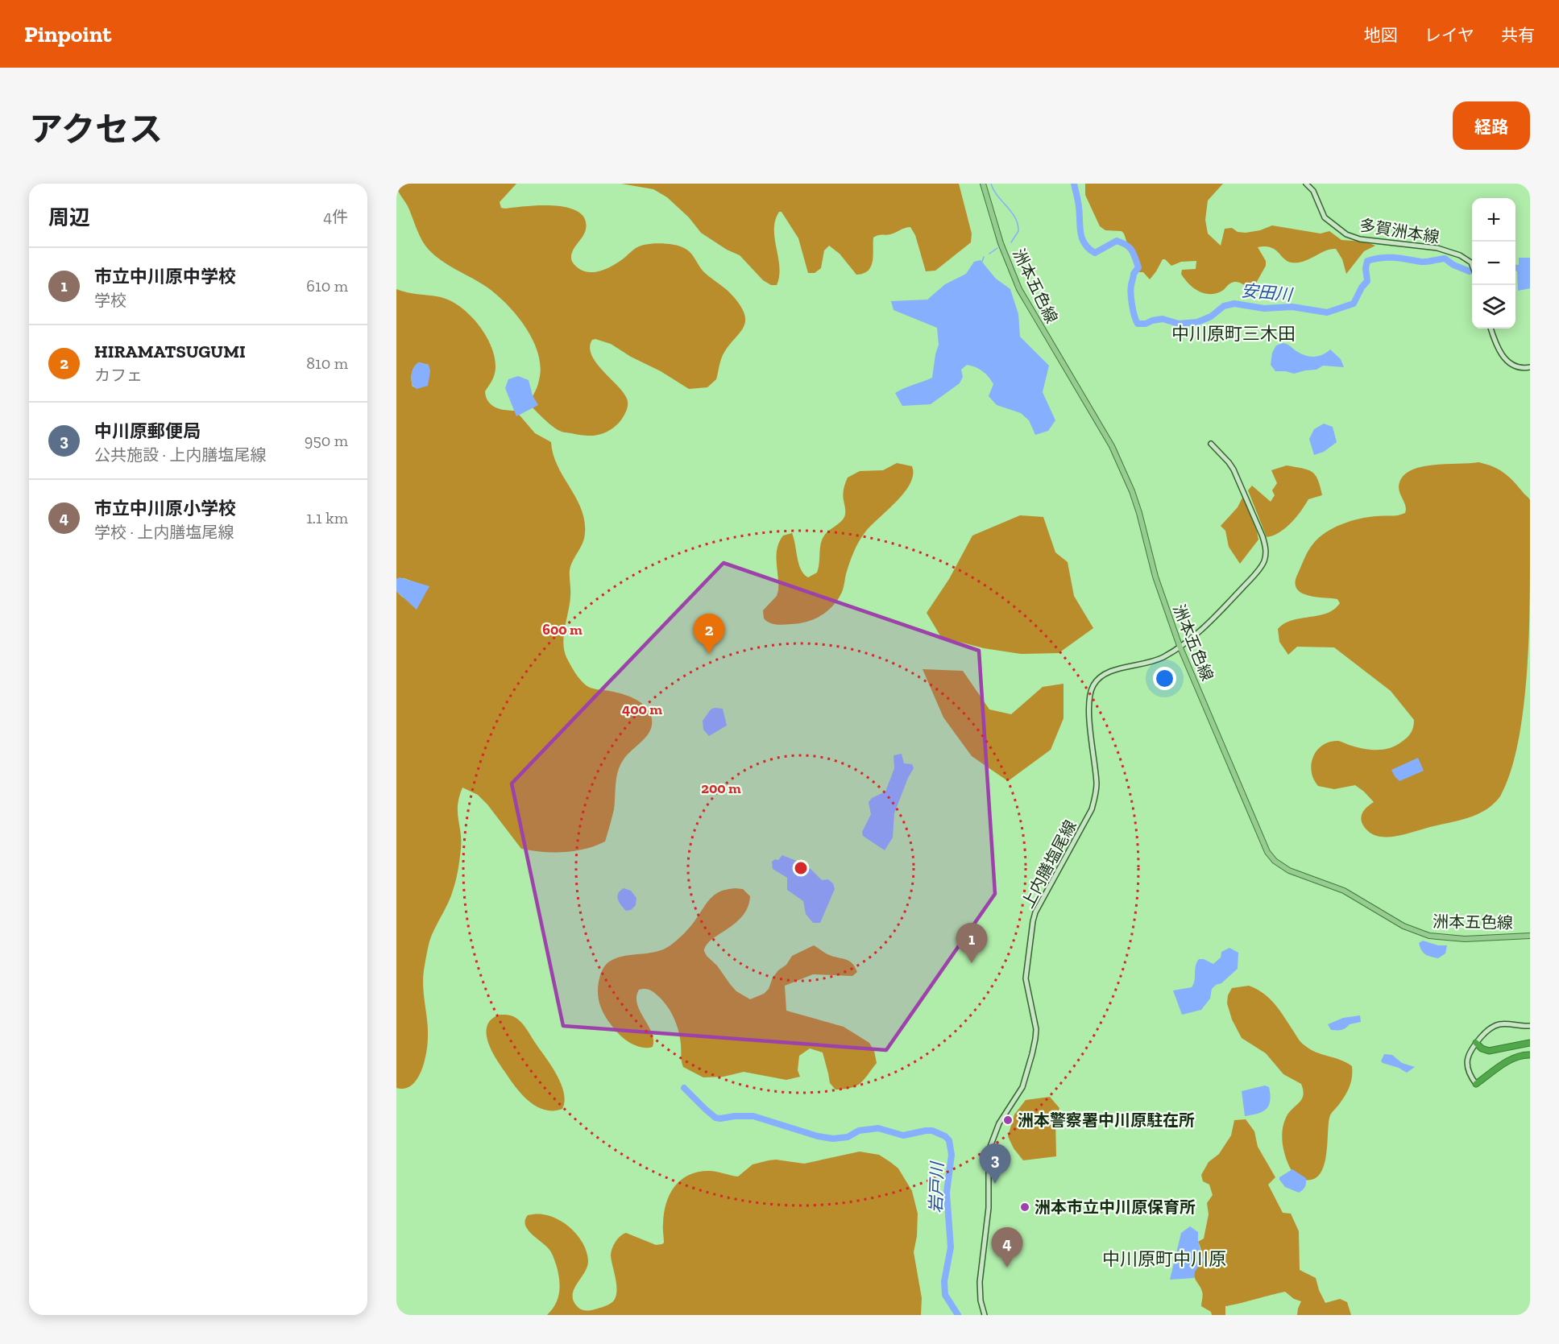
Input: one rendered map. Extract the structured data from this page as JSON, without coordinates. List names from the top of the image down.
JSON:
{
  "streets": {
    "main road": ["多賀洲本線", "洲本五色線", "上内膳塩尾線"]
  },
  "crossings": [
    ["洲本五色線", "上内膳塩尾線"]
  ],
  "districts": ["中川原町三木田", "中川原町中川原"],
  "water": ["安田川", "岩戸川"],
  "places": ["洲本警察署中川原駐在所", "洲本市立中川原保育所"],
  "page": {
    "header": "Pinpoint",
    "nav": ["地図", "レイヤ", "共有"],
    "title": "アクセス",
    "buttons": "経路",
    "heading": ["周辺", "4件"],
    "map_buttons": ["+", "−"],
    "list": [
      {
        "mark": "1",
        "name": "市立中川原中学校",
        "note": "学校",
        "value": "610 m"
      },
      {
        "mark": "2",
        "name": "HIRAMATSUGUMI",
        "note": "カフェ",
        "value": "810 m"
      },
      {
        "mark": "3",
        "name": "中川原郵便局",
        "note": "公共施設 · 上内膳塩尾線",
        "value": "950 m"
      },
      {
        "mark": "4",
        "name": "市立中川原小学校",
        "note": "学校 · 上内膳塩尾線",
        "value": "1.1 km"
      }
    ],
    "pins": [
      "2",
      "1",
      "3",
      "4"
    ]
  },
  "rings": ["600 m", "400 m", "200 m"]
}
